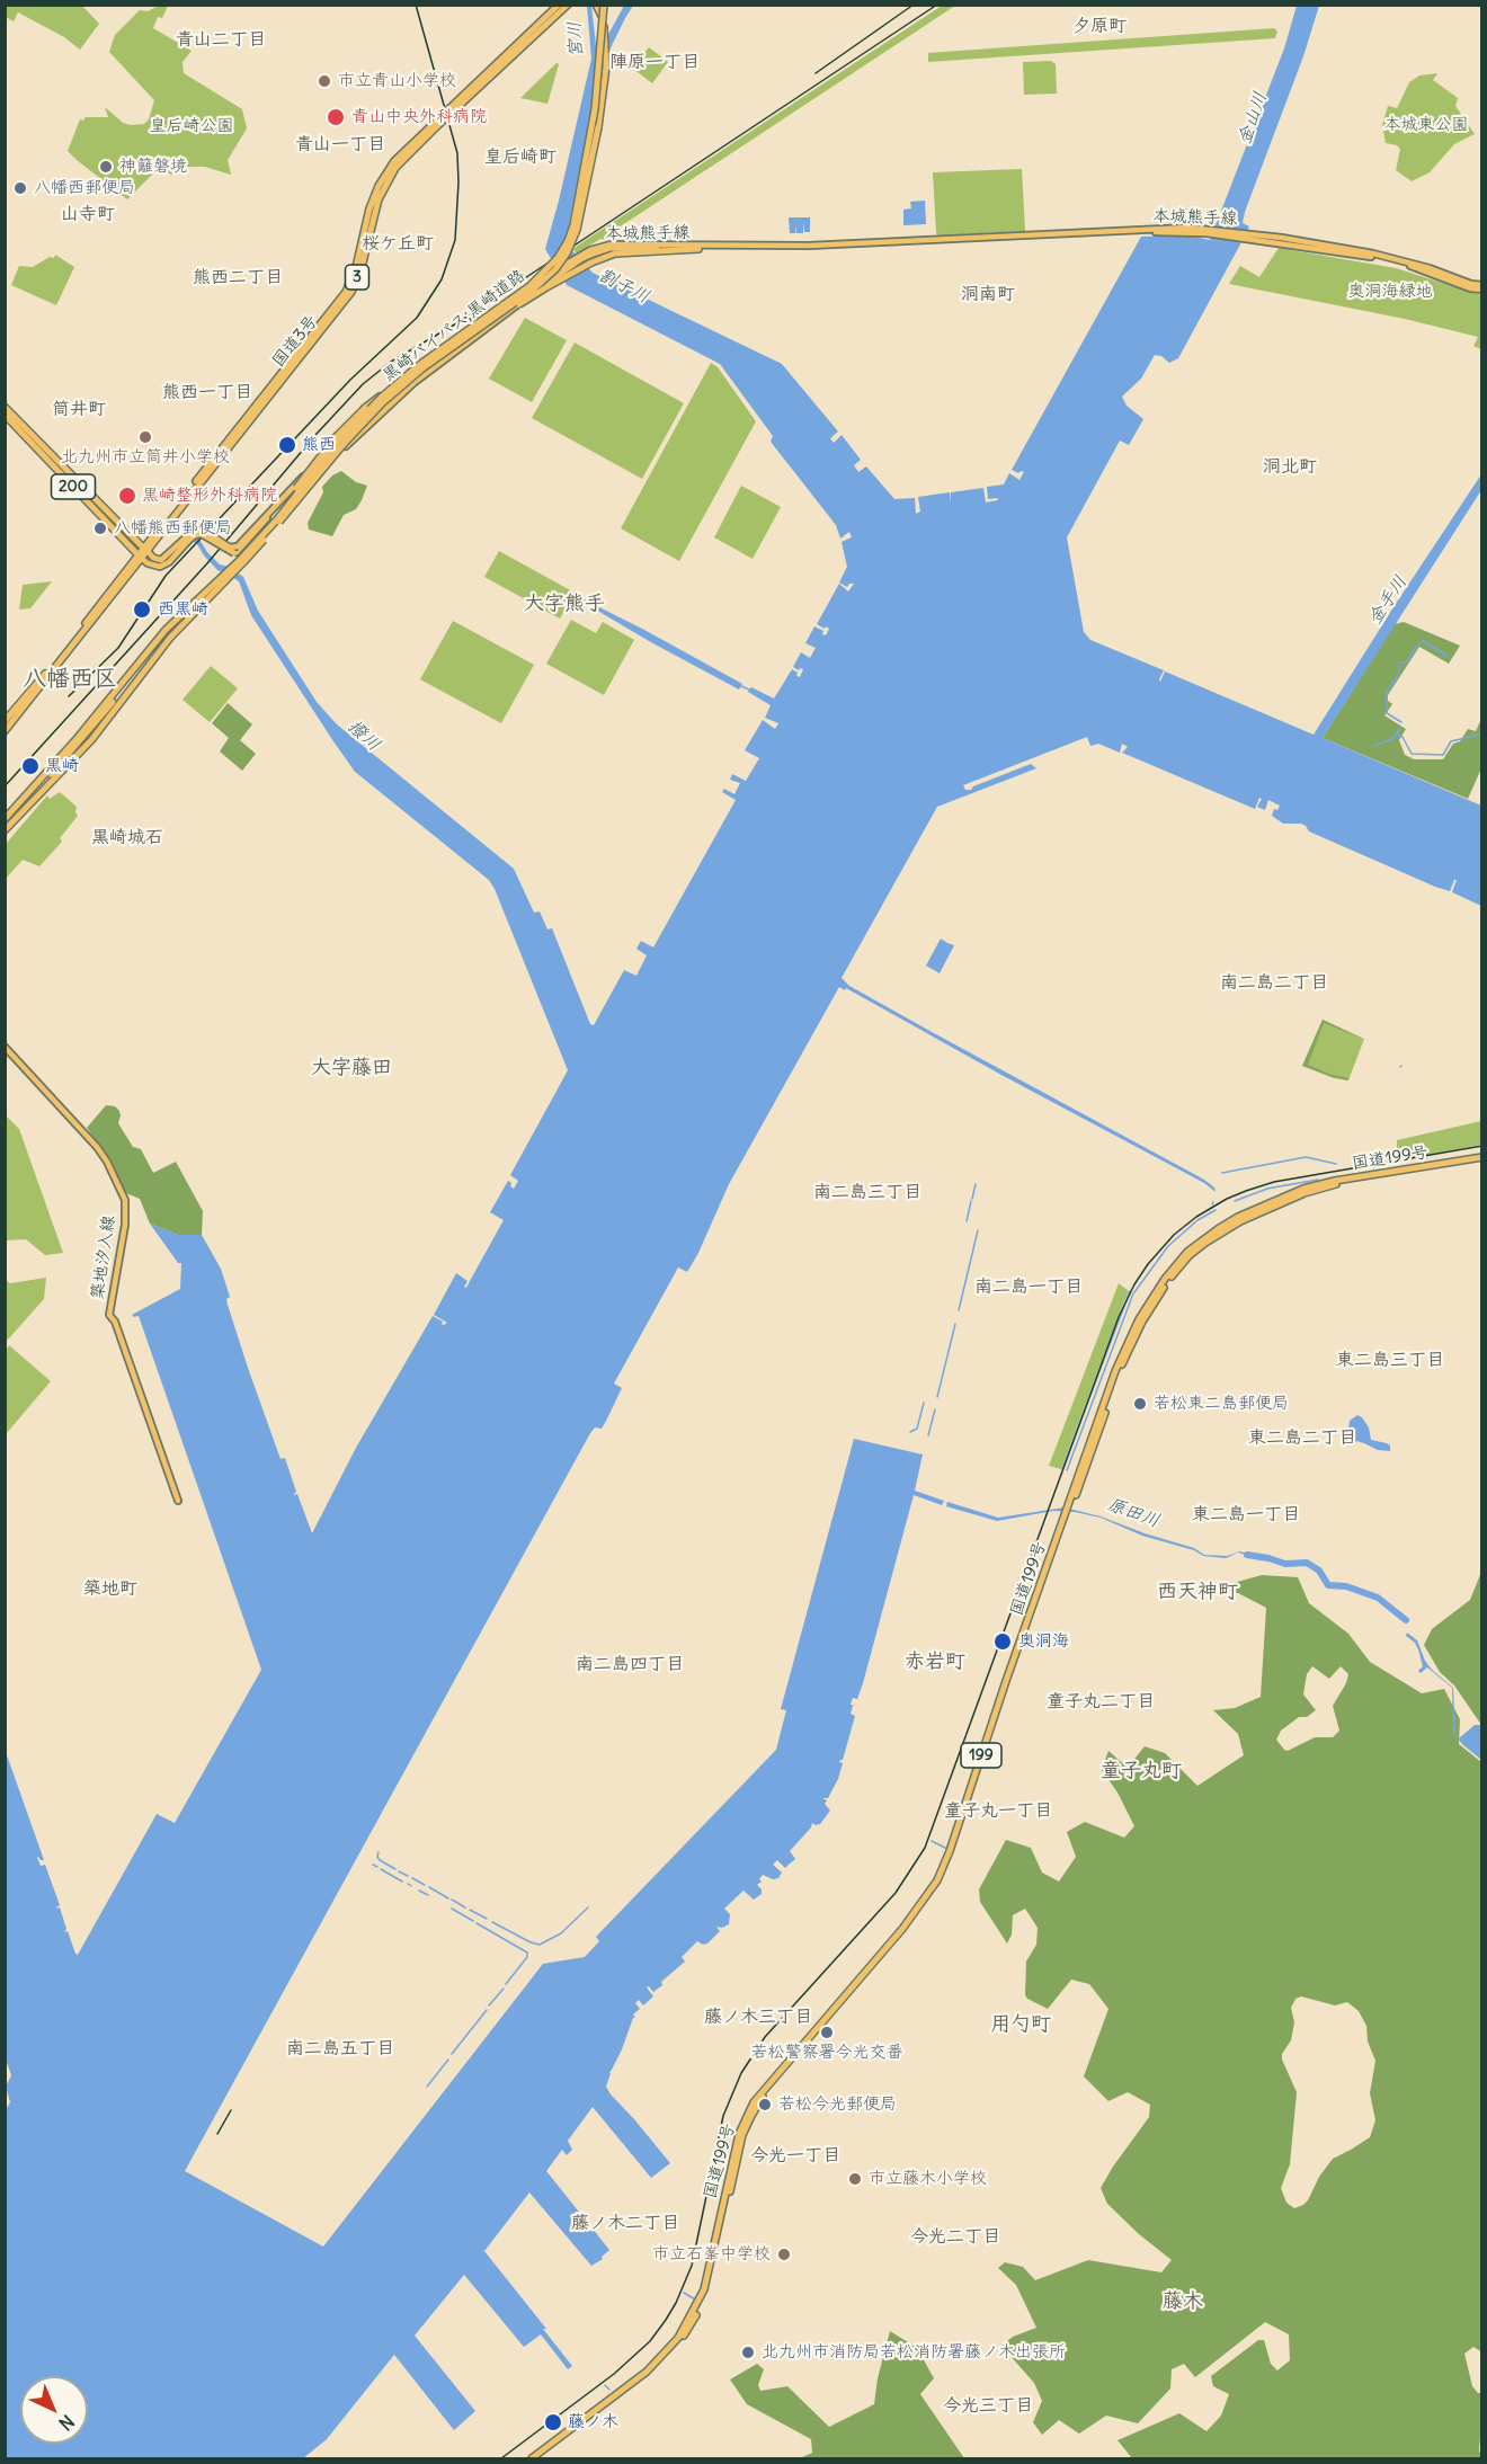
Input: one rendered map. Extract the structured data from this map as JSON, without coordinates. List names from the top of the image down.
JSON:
{
  "streets": {
    "highway": [
      "3",
      "黒崎バイパス;黒崎道路",
      "国道3号",
      "200",
      "国道199号",
      "199"
    ],
    "main road": ["本城熊手線", "築地汐入線"]
  },
  "crossings": [
    ["国道3号", "200"]
  ],
  "districts": [
    "夕原町",
    "青山二丁目",
    "陣原一丁目",
    "青山一丁目",
    "皇后崎町",
    "山寺町",
    "桜ケ丘町",
    "熊西二丁目",
    "洞南町",
    "熊西一丁目",
    "筒井町",
    "洞北町",
    "大字熊手",
    "八幡西区",
    "黒崎城石",
    "南二島二丁目",
    "大字藤田",
    "南二島三丁目",
    "南二島一丁目",
    "東二島三丁目",
    "東二島二丁目",
    "東二島一丁目",
    "築地町",
    "西天神町",
    "赤岩町",
    "南二島四丁目",
    "童子丸二丁目",
    "童子丸町",
    "童子丸一丁目",
    "藤ノ木三丁目",
    "用勺町",
    "南二島五丁目",
    "今光一丁目",
    "藤ノ木二丁目",
    "今光二丁目",
    "藤木",
    "今光三丁目"
  ],
  "water": [
    "宮川",
    "金山川",
    "割子川",
    "金手川",
    "撥川",
    "原田川"
  ],
  "parks": ["本城東公園", "皇后崎公園", "奥洞海緑地"],
  "places": [
    "市立青山小学校",
    "青山中央外科病院",
    "神籬磐境",
    "八幡西郵便局",
    "北九州市立筒井小学校",
    "熊西",
    "黒崎整形外科病院",
    "八幡熊西郵便局",
    "西黒崎",
    "黒崎",
    "若松東二島郵便局",
    "奥洞海",
    "若松警察署今光交番",
    "若松今光郵便局",
    "市立藤木小学校",
    "市立石峯中学校",
    "北九州市消防局若松消防署藤ノ木出張所",
    "藤ノ木"
  ],
  "north": "bottom right"
}
